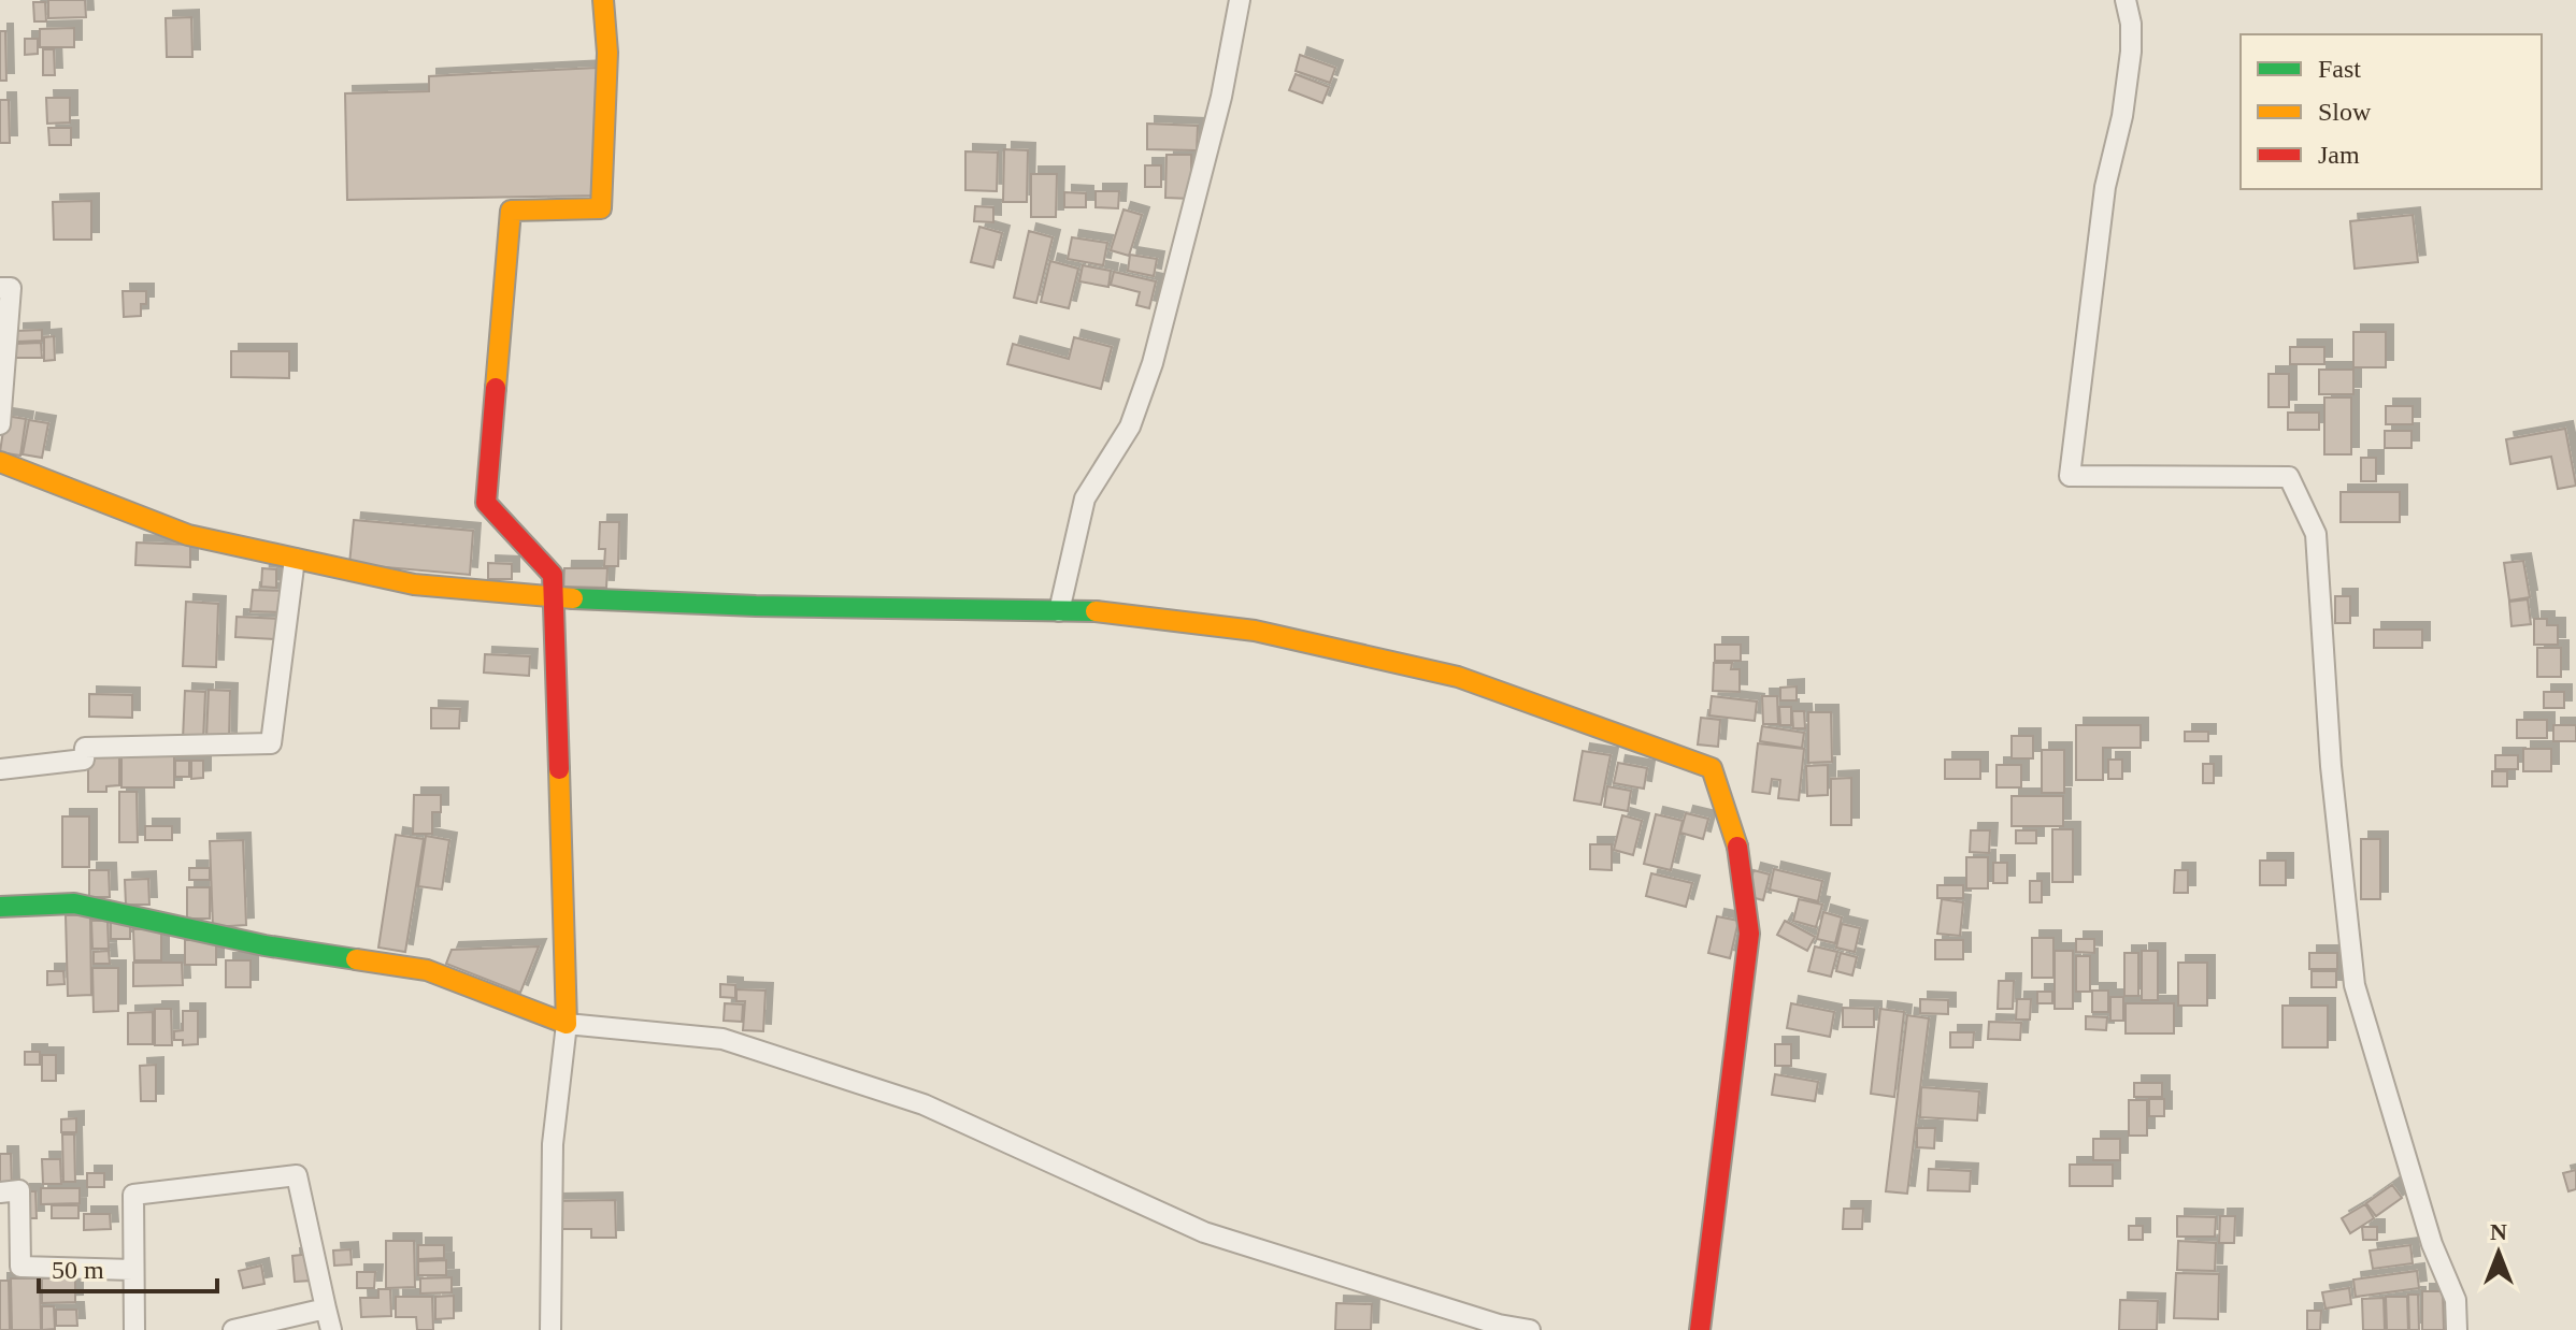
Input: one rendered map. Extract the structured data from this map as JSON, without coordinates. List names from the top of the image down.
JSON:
{
  "legend": ["Fast", "Slow", "Jam"],
  "scale_bar": "50 m",
  "north": "top"
}
